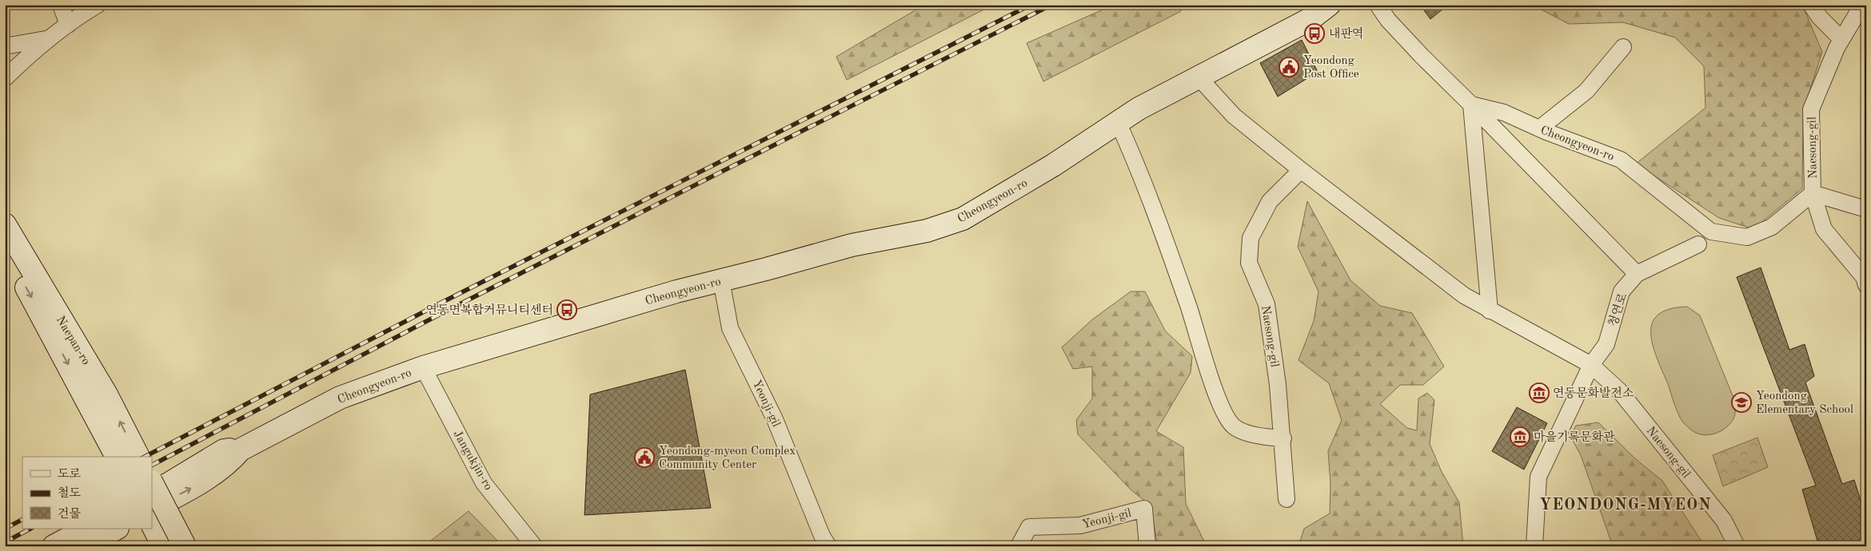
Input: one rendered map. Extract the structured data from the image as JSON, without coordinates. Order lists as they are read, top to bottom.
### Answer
{
  "streets": {
    "main road": ["Cheongyeon-ro", "Naepan-ro"],
    "street": [
      "Naesong-gil",
      "청연로",
      "Yeonji-gil",
      "Jangukjin-ro"
    ]
  },
  "crossings": [
    ["Cheongyeon-ro", "Naesong-gil"],
    ["Cheongyeon-ro", "Yeonji-gil"],
    ["Cheongyeon-ro", "Jangukjin-ro"],
    ["Naesong-gil", "청연로"]
  ],
  "districts": ["YEONDONG-MYEON"],
  "places": {
    "bus stop": ["내판역", "연동면복합커뮤니티센터"],
    "public building": ["Yeondong Post Office", "Yeondong-myeon Complex Community Center"],
    "museum": ["연동문화발전소", "마을기록문화관"],
    "school or university": ["Yeondong Elementary School"]
  },
  "legend": ["도로", "철도", "건물"]
}
